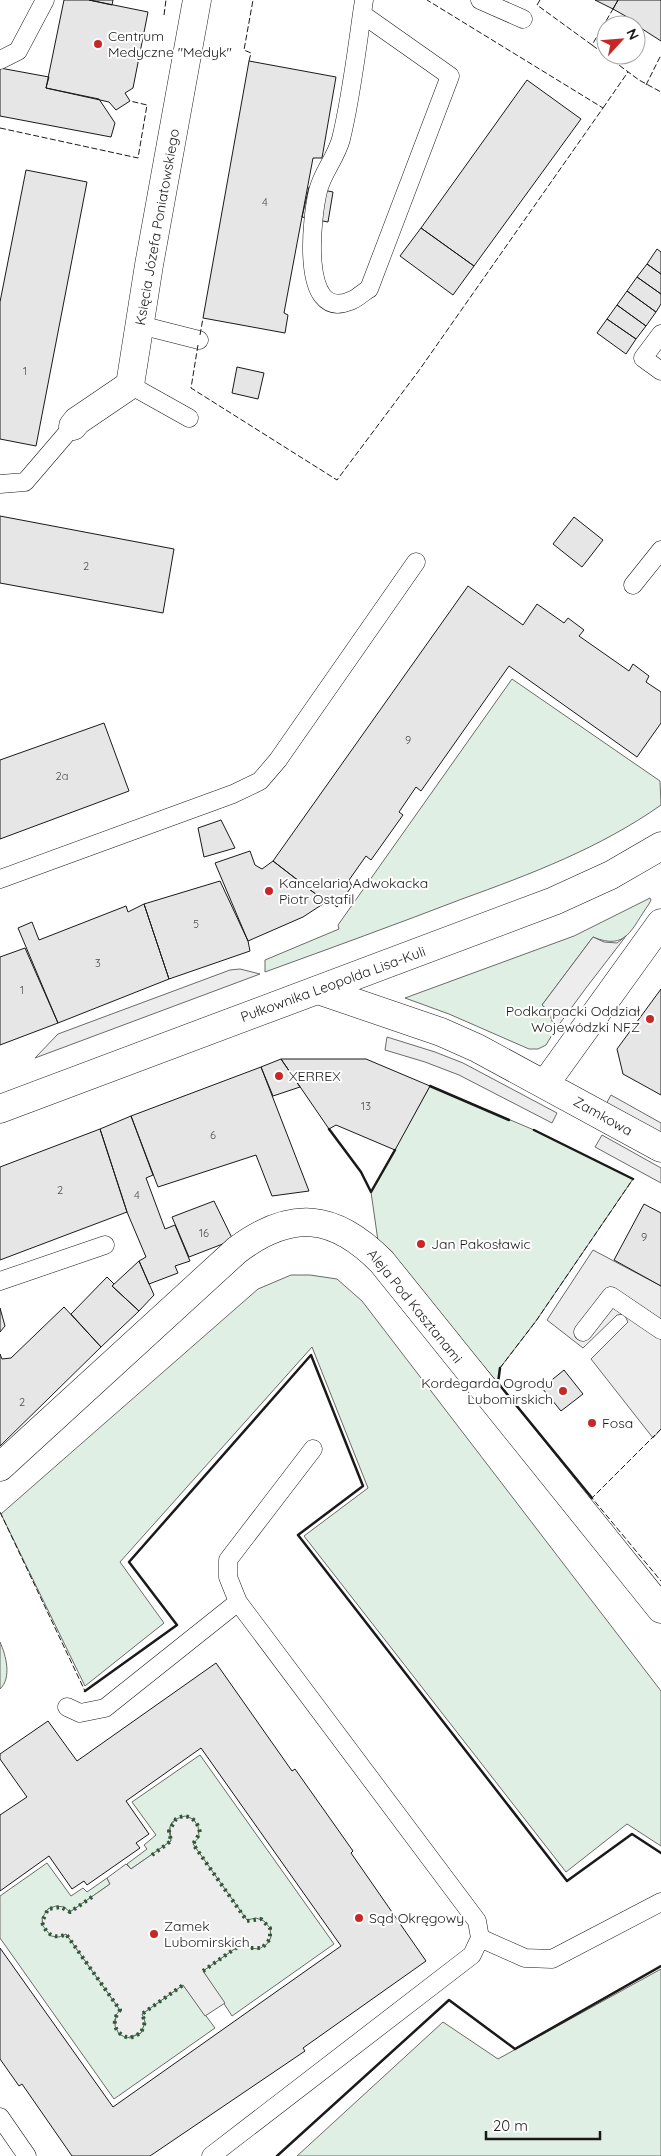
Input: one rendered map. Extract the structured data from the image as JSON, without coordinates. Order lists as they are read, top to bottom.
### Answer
{
  "streets": {
    "street": [
      "Księcia Józefa Poniatowskiego",
      "Pułkownika Leopolda Lisa-Kuli",
      "Zamkowa",
      "Aleja Pod Kasztanami"
    ]
  },
  "crossings": [
    ["Pułkownika Leopolda Lisa-Kuli", "Zamkowa"]
  ],
  "places": [
    "Centrum Medyczne \"Medyk\"",
    "Kancelaria Adwokacka Piotr Ostafil",
    "Podkarpacki Oddział Wojewódzki NFZ",
    "XERREX",
    "Jan Pakosławic",
    "Kordegarda Ogrodu Lubomirskich",
    "Fosa",
    "Sąd Okręgowy",
    "Zamek Lubomirskich"
  ],
  "house_numbers": [
    "4",
    "1",
    "2",
    "9",
    "2a",
    "5",
    "3",
    "1",
    "13",
    "6",
    "2",
    "4",
    "16",
    "9",
    "2"
  ],
  "scale_bar": "20 m",
  "north": "top right"
}
